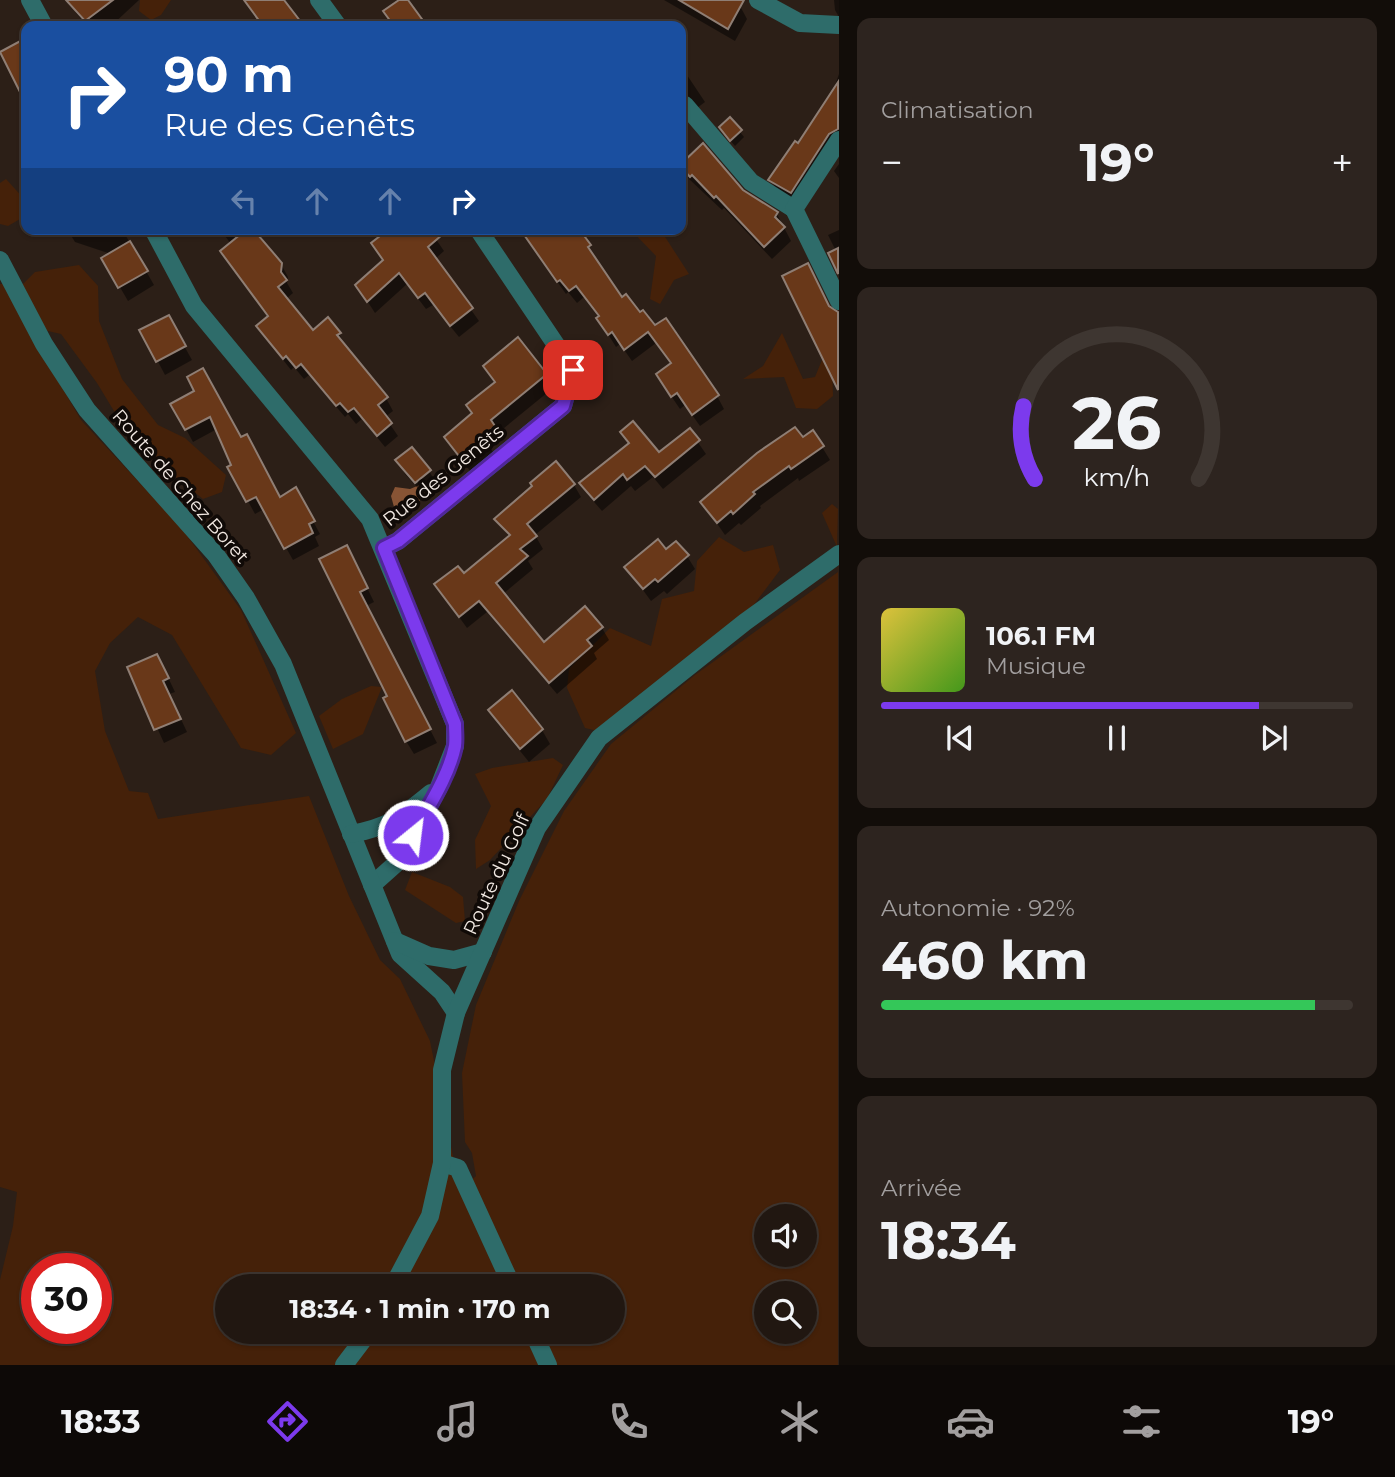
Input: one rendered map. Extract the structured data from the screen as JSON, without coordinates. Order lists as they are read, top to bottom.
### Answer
{
  "streets": {
    "street": ["Rue des Genêts", "Route de Chez Boret", "Route du Golf"]
  },
  "crossings": [
    ["Rue des Genêts", "Route de Chez Boret"],
    ["Route de Chez Boret", "Route du Golf"]
  ],
  "page": {
    "tile": [
      "Climatisation",
      ["Autonomie · 92%", "460 km"],
      ["Arrivée", "18:34"]
    ],
    "turn": ["90 m", "Rue des Genêts"],
    "heat": ["−", "19°", "+"],
    "song": ["106.1 FM", "Musique"],
    "limit": "30",
    "trip": "18:34 · 1 min · 170 m",
    "tabs": ["18:33", "19°"],
    "gauge": ["26", "km/h"]
  }
}
